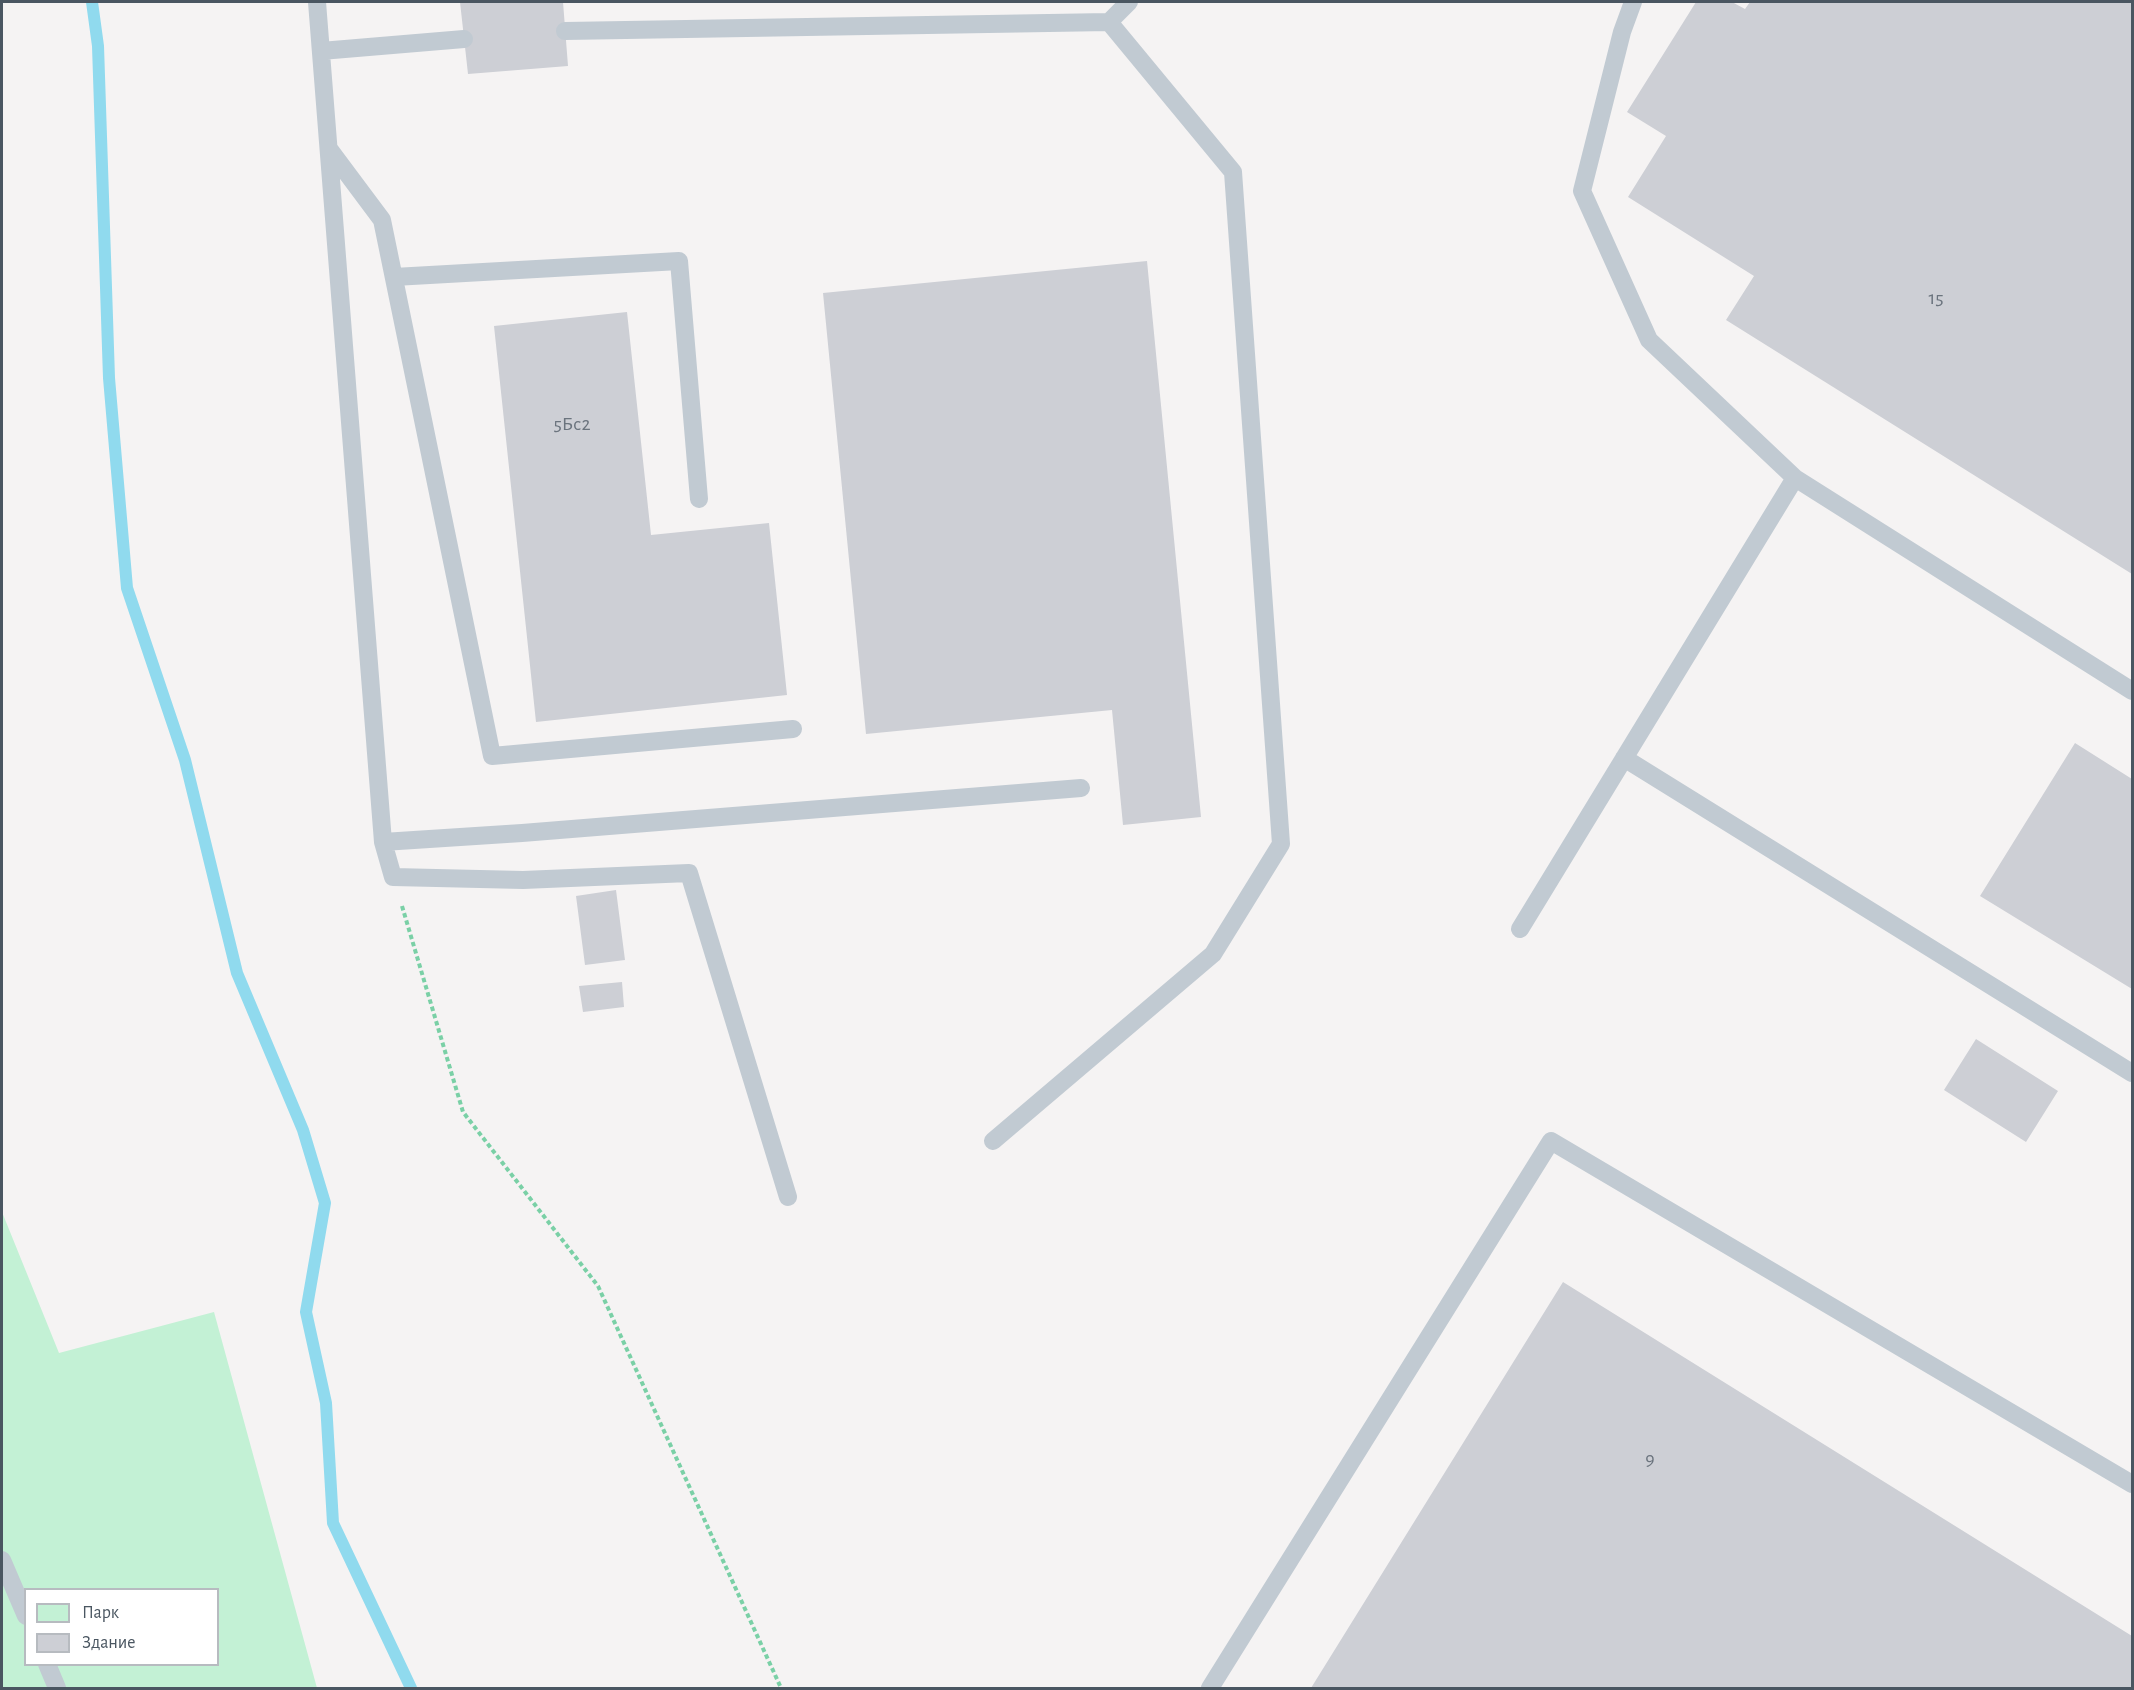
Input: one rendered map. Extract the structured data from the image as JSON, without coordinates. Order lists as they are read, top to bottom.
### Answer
{
  "house_numbers": ["15", "5Бс2", "9"],
  "legend": ["Парк", "Здание"]
}
